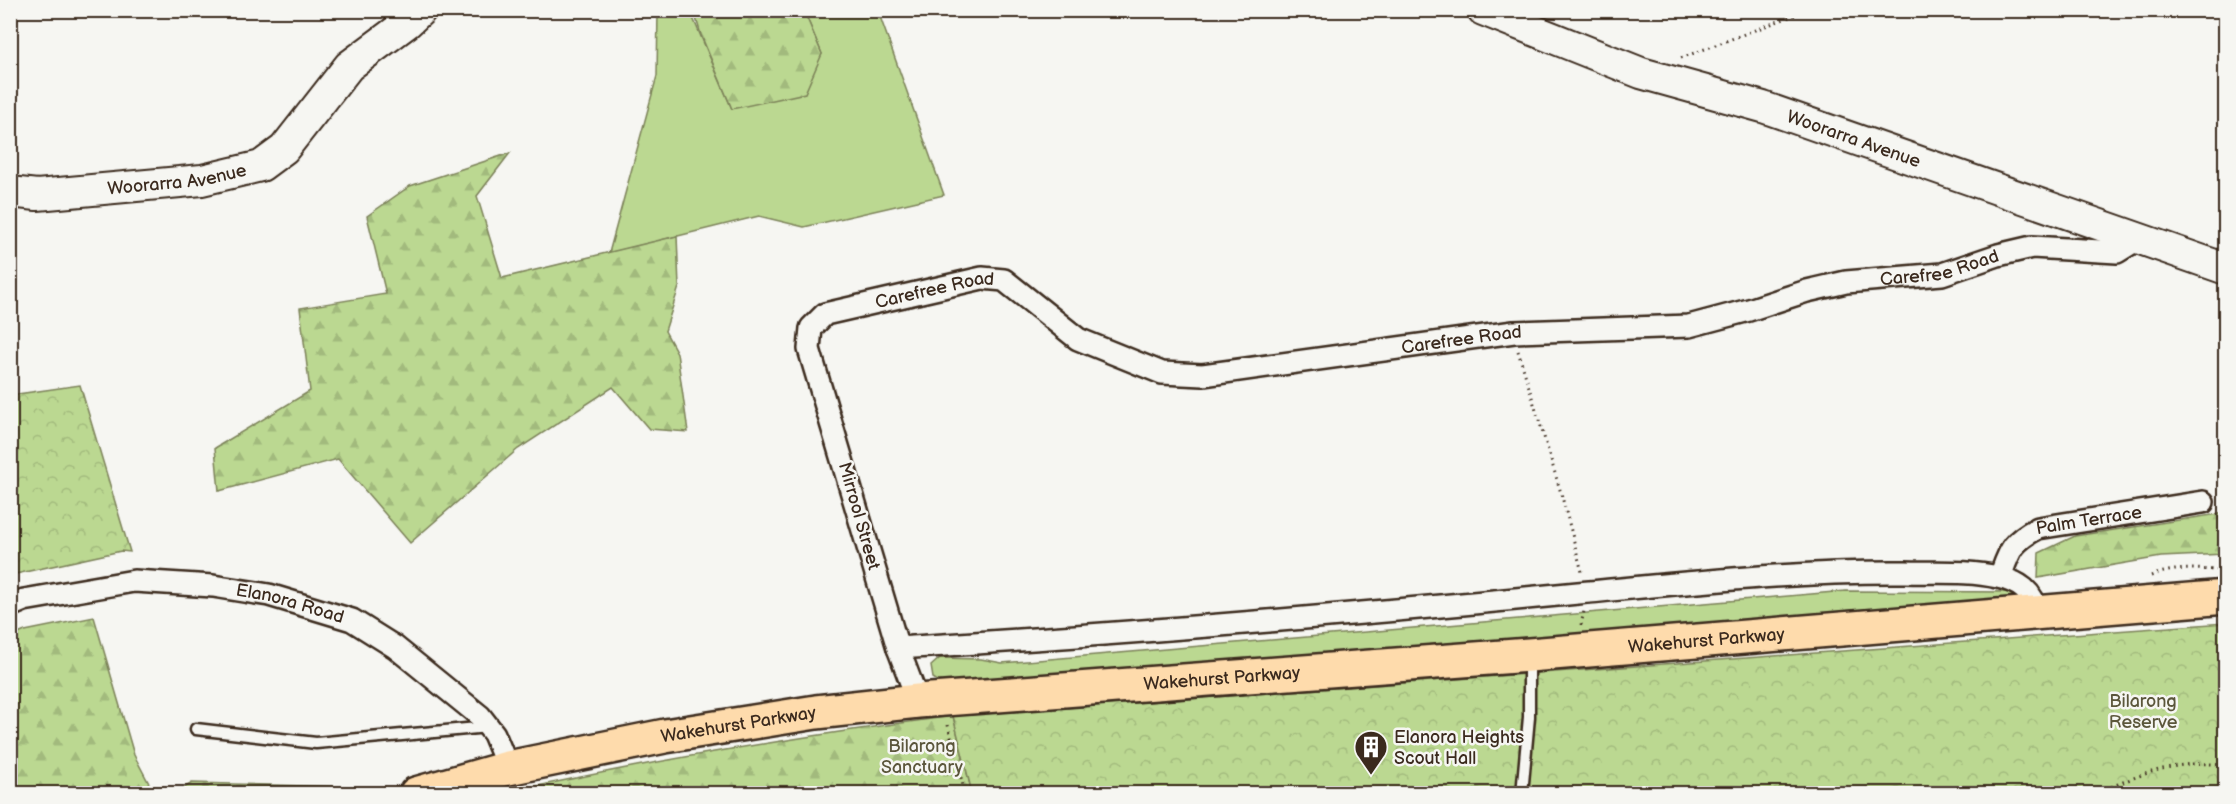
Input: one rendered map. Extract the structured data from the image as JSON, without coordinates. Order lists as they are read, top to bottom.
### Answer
{
  "streets": {
    "main road": ["Wakehurst Parkway"],
    "street": [
      "Woorarra Avenue",
      "Carefree Road",
      "Mirrool Street",
      "Palm Terrace",
      "Elanora Road"
    ]
  },
  "crossings": [
    ["Woorarra Avenue", "Carefree Road"],
    ["Carefree Road", "Mirrool Street"],
    ["Mirrool Street", "Wakehurst Parkway"],
    ["Elanora Road", "Wakehurst Parkway"]
  ],
  "parks": ["Bilarong Reserve", "Bilarong Sanctuary"],
  "places": {
    "building": ["Elanora Heights Scout Hall"]
  }
}
